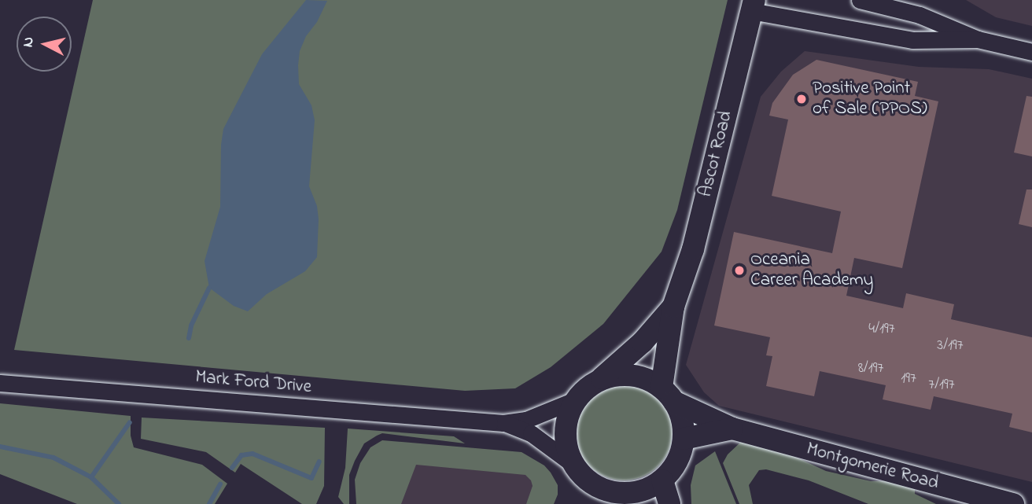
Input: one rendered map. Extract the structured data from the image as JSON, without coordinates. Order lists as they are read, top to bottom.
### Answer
{
  "streets": {
    "street": ["Ascot Road", "Mark Ford Drive", "Montgomerie Road"]
  },
  "crossings": [
    ["Ascot Road", "Mark Ford Drive"],
    ["Ascot Road", "Montgomerie Road"],
    ["Mark Ford Drive", "Montgomerie Road"]
  ],
  "places": ["Positive Point of Sale (PPOS)", "Oceania Career Academy"],
  "house_numbers": [
    "4/197",
    "3/197",
    "8/197",
    "197",
    "7/197"
  ],
  "north": "left"
}
